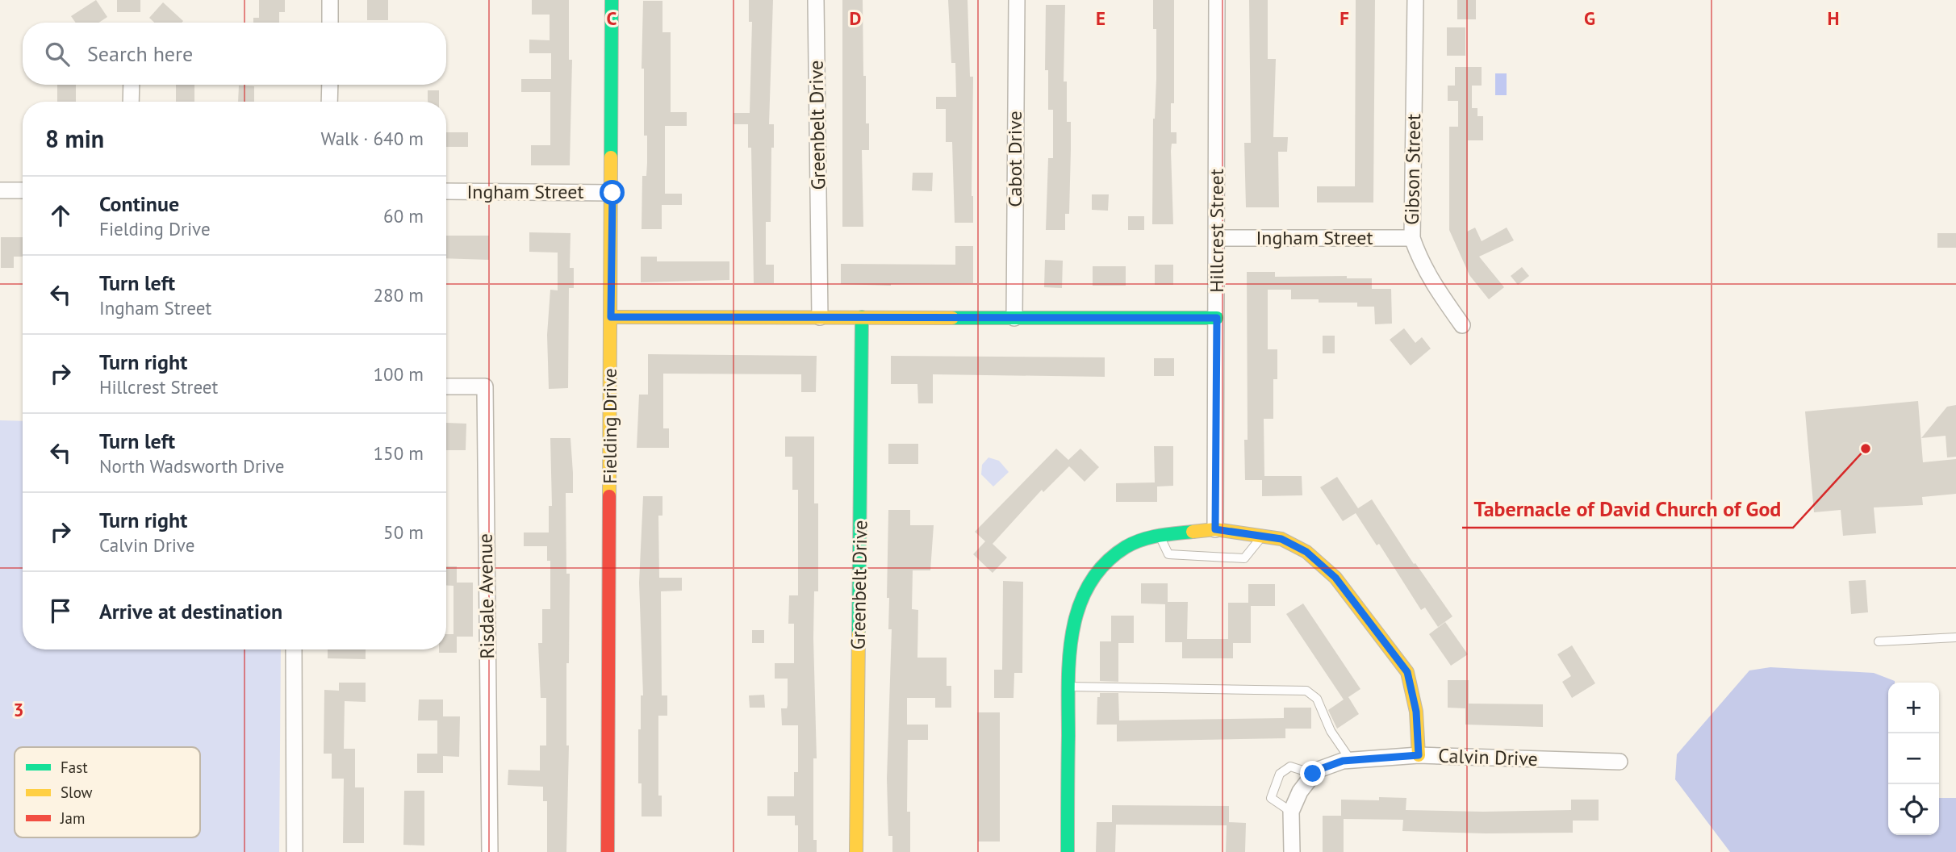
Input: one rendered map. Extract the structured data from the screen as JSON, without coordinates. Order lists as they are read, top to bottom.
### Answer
{
  "streets": {
    "street": [
      "Greenbelt Drive",
      "Cabot Drive",
      "Gibson Street",
      "Ingham Street",
      "Hillcrest Street",
      "Fielding Drive",
      "Risdale Avenue",
      "Calvin Drive"
    ]
  },
  "crossings": [
    ["Gibson Street", "Ingham Street"],
    ["Ingham Street", "Hillcrest Street"],
    ["Ingham Street", "Fielding Drive"]
  ],
  "places": ["Tabernacle of David Church of God"],
  "legend": ["Fast", "Slow", "Jam"],
  "page": {
    "search": "Search here",
    "heading": ["8 min", "Walk · 640 m"],
    "list": [
      ["Continue", "Fielding Drive", "60 m"],
      ["Turn left", "Ingham Street", "280 m"],
      ["Turn right", "Hillcrest Street", "100 m"],
      ["Turn left", "North Wadsworth Drive", "150 m"],
      ["Turn right", "Calvin Drive", "50 m"],
      "Arrive at destination"
    ],
    "map_buttons": ["+", "−"]
  },
  "grid": {
    "columns": [
      "C",
      "D",
      "E",
      "F",
      "G",
      "H"
    ],
    "rows": ["3"]
  }
}
